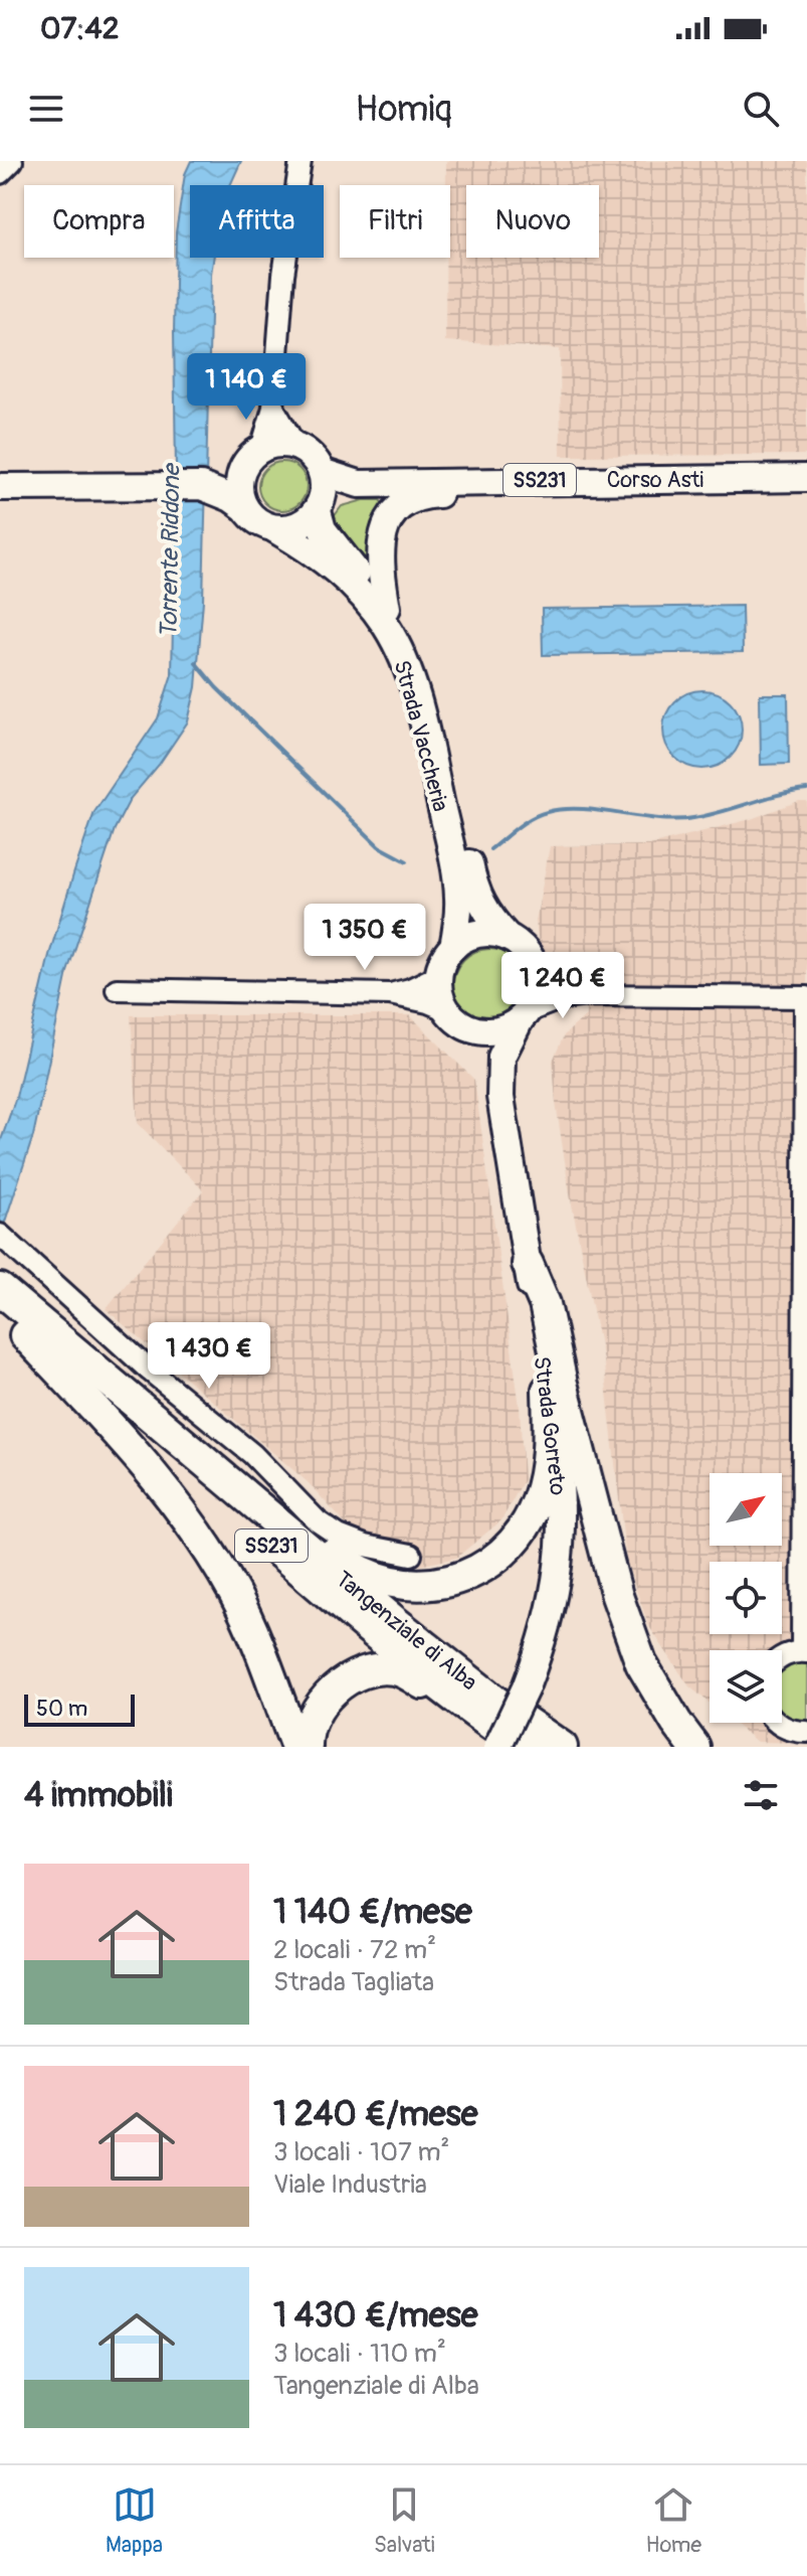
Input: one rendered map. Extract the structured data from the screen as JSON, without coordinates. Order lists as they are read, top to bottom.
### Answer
{
  "streets": {
    "highway": ["SS231", "Tangenziale di Alba"],
    "main road": ["Corso Asti", "Strada Vaccheria", "Strada Gorreto"]
  },
  "crossings": [
    ["Corso Asti", "SS231"],
    ["SS231", "Strada Vaccheria"],
    ["Strada Vaccheria", "Strada Gorreto"]
  ],
  "water": ["Torrente Riddone"],
  "scale_bar": "50 m",
  "north": "top right",
  "page": {
    "status": "07:42",
    "header": "Homiq",
    "chip": [
      "Compra",
      "Affitta",
      "Filtri",
      "Nuovo"
    ],
    "price": [
      "1 140 €",
      "1 350 €",
      "1 240 €",
      "1 430 €"
    ],
    "scale": "50 m",
    "heading": "4 immobili",
    "list": [
      {
        "name": "1 140 €/mese",
        "note": "2 locali · 72 m² · Strada Tagliata"
      },
      {
        "name": "1 240 €/mese",
        "note": "3 locali · 107 m² · Viale Industria"
      },
      {
        "name": "1 430 €/mese",
        "note": "3 locali · 110 m² · Tangenziale di Alba"
      }
    ],
    "tabs": ["Mappa", "Salvati", "Home"]
  }
}
